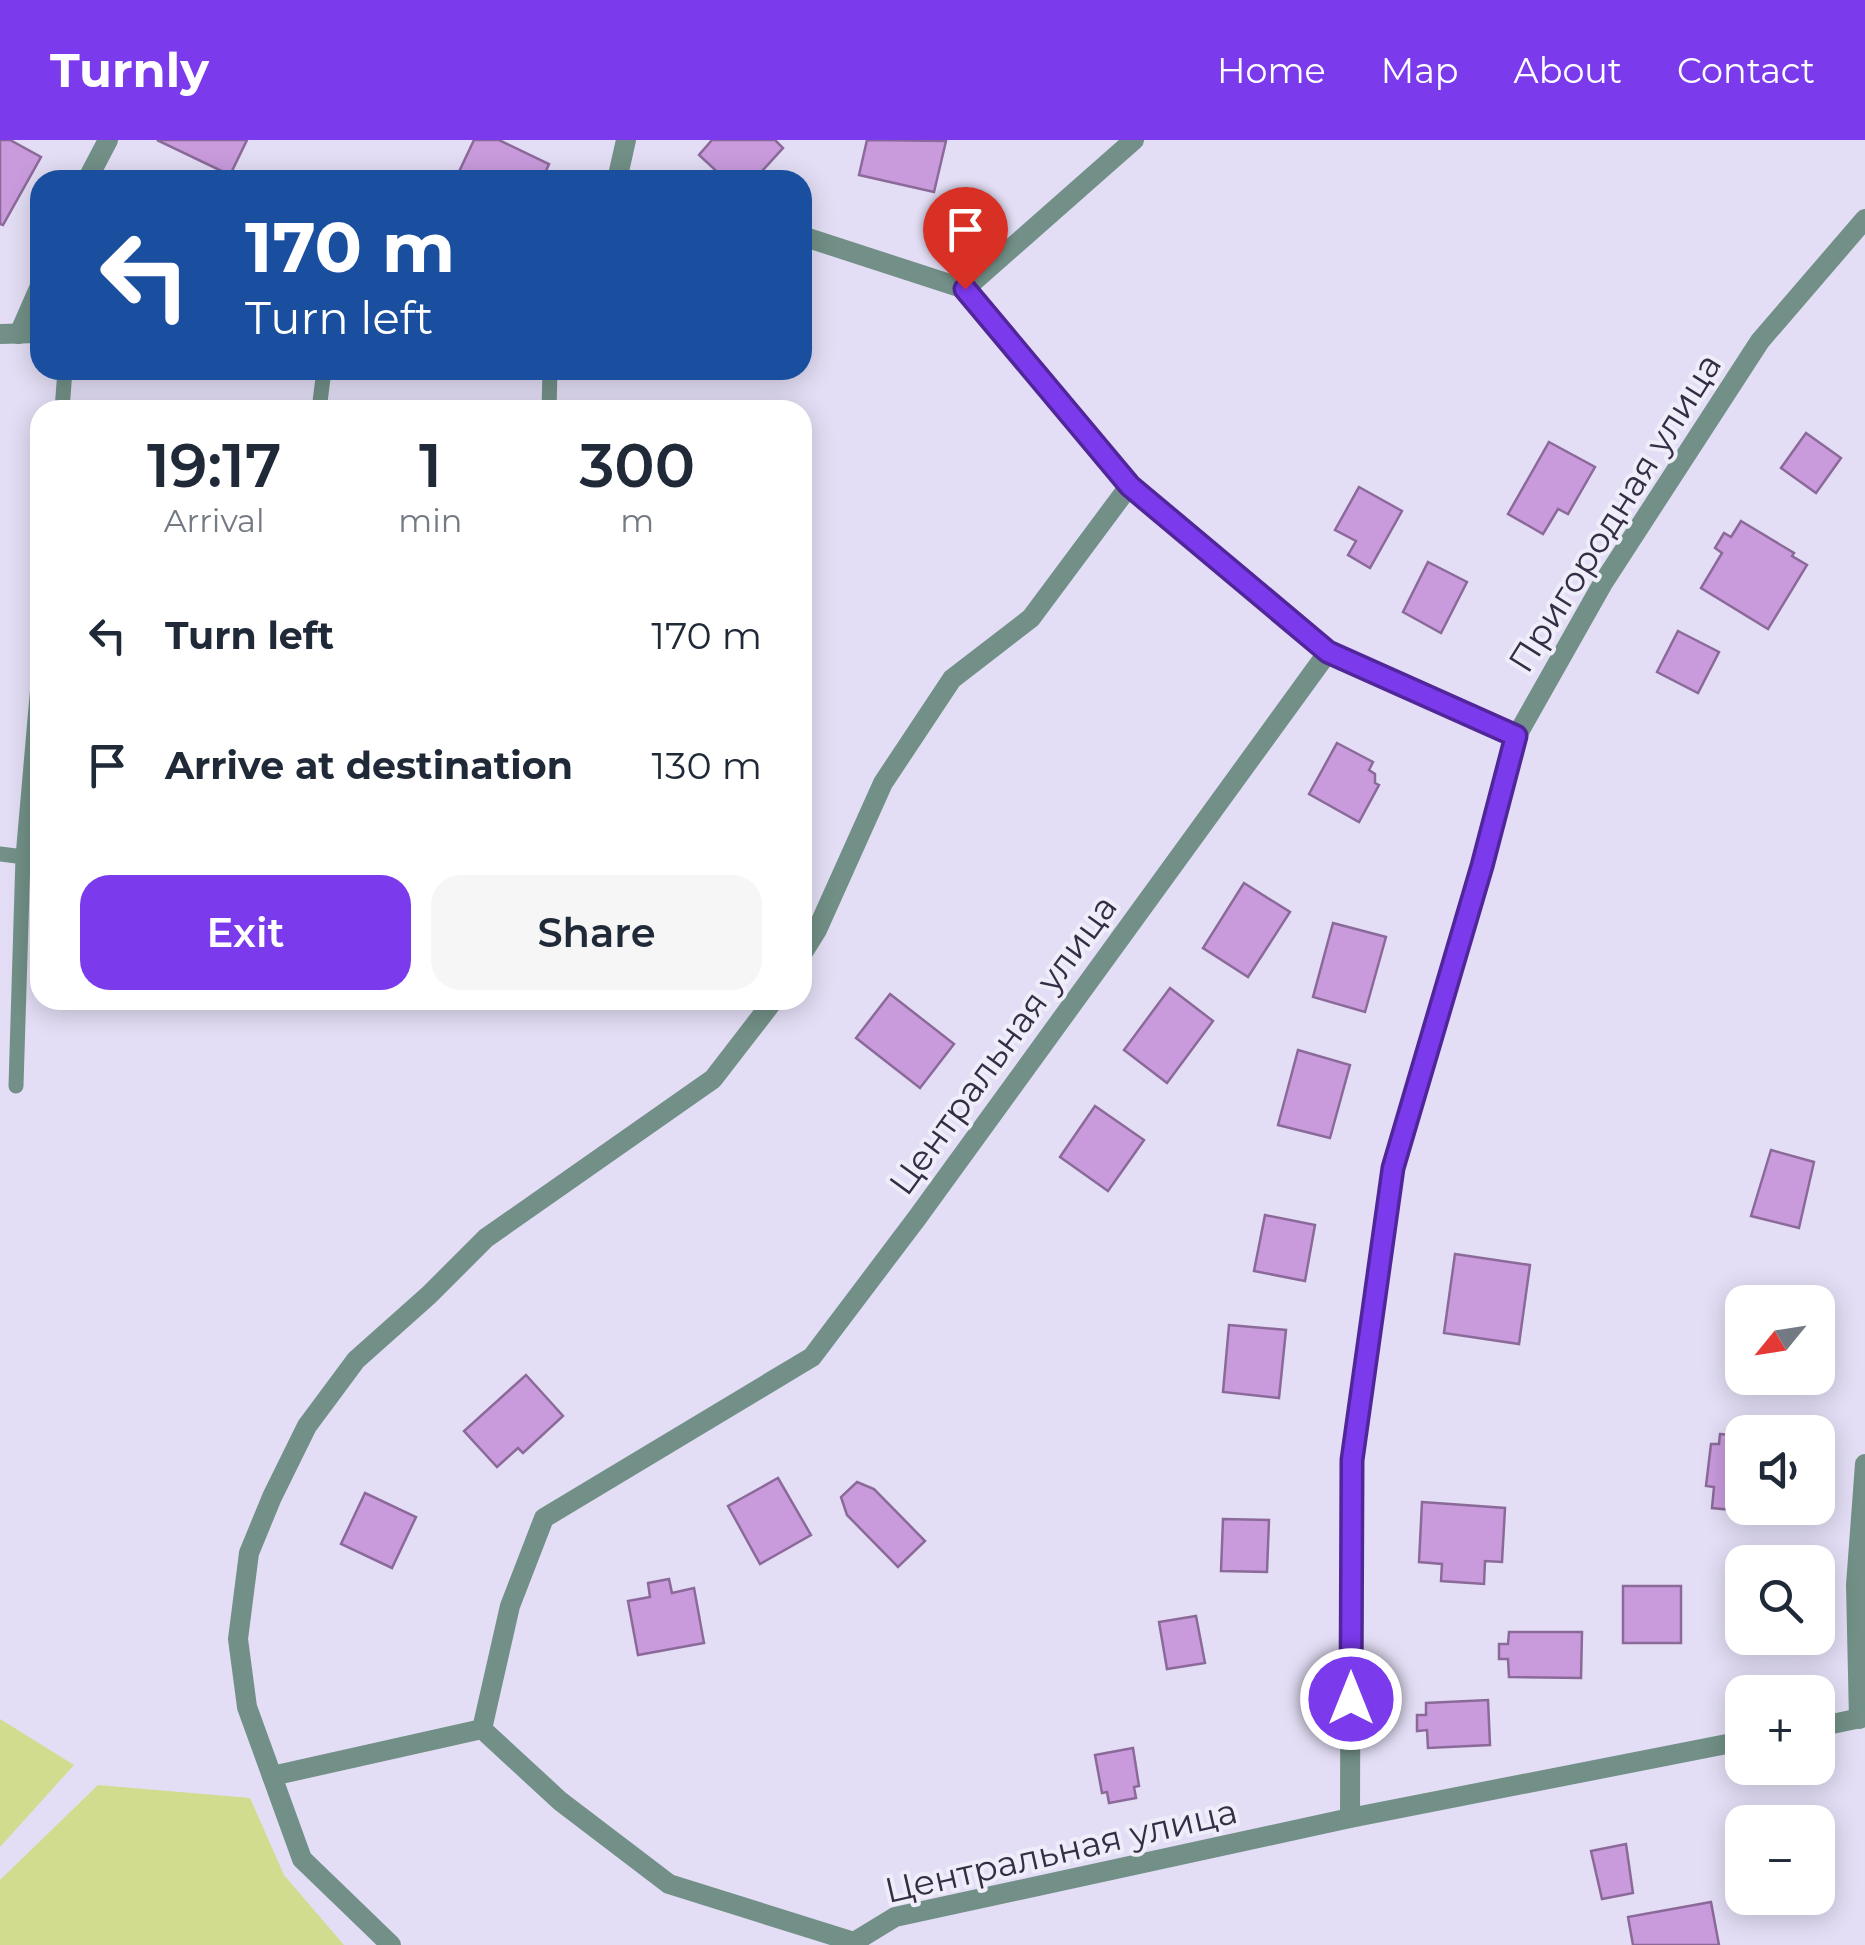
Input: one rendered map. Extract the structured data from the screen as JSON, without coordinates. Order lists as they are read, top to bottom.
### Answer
{
  "streets": {
    "street": ["Пригородная улица", "Центральная улица"]
  },
  "crossings": [
    ["Пригородная улица", "Центральная улица"]
  ],
  "north": "bottom left",
  "page": {
    "header": "Turnly",
    "nav": [
      "Home",
      "Map",
      "About",
      "Contact"
    ],
    "turn": ["170 m", "Turn left"],
    "eta": [
      "19:17",
      "Arrival",
      "1",
      "min",
      "300",
      "m"
    ],
    "list": [
      {
        "name": "Turn left",
        "value": "170 m"
      },
      {
        "name": "Arrive at destination",
        "value": "130 m"
      }
    ],
    "buttons": ["Exit", "Share"],
    "map_buttons": ["+", "−"]
  }
}
